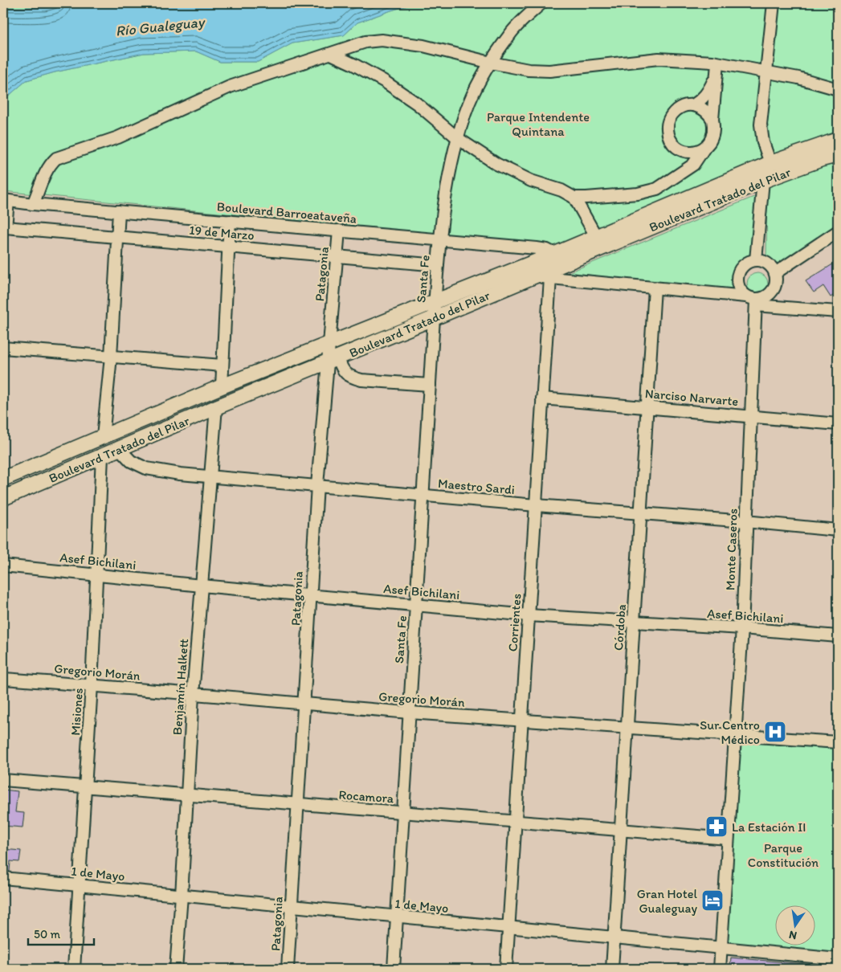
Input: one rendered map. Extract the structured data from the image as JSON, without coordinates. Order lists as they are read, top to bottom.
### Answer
{
  "streets": {
    "main road": ["Boulevard Tratado del Pilar"],
    "street": [
      "Boulevard Barroeataveña",
      "19 de Marzo",
      "Patagonia",
      "Santa Fe",
      "Narciso Narvarte",
      "Maestro Sardi",
      "Monte Caseros",
      "Asef Bichilani",
      "Corrientes",
      "Córdoba",
      "Gregorio Morán",
      "Benjamín Halkett",
      "Misiones",
      "Rocamora",
      "1 de Mayo"
    ]
  },
  "crossings": [
    ["Boulevard Tratado del Pilar", "Boulevard Barroeataveña"],
    ["Boulevard Tratado del Pilar", "Patagonia"],
    ["Boulevard Tratado del Pilar", "Santa Fe"],
    ["Boulevard Tratado del Pilar", "Maestro Sardi"],
    ["Boulevard Tratado del Pilar", "Benjamín Halkett"],
    ["Boulevard Tratado del Pilar", "Misiones"],
    ["Boulevard Barroeataveña", "Patagonia"],
    ["Boulevard Barroeataveña", "Santa Fe"],
    ["19 de Marzo", "Patagonia"],
    ["19 de Marzo", "Santa Fe"],
    ["Patagonia", "Maestro Sardi"],
    ["Patagonia", "Asef Bichilani"],
    ["Patagonia", "Gregorio Morán"],
    ["Patagonia", "Rocamora"],
    ["Patagonia", "1 de Mayo"],
    ["Santa Fe", "Maestro Sardi"],
    ["Santa Fe", "Asef Bichilani"],
    ["Santa Fe", "Gregorio Morán"],
    ["Santa Fe", "Rocamora"],
    ["Santa Fe", "1 de Mayo"],
    ["Narciso Narvarte", "Monte Caseros"],
    ["Narciso Narvarte", "Corrientes"],
    ["Narciso Narvarte", "Córdoba"],
    ["Maestro Sardi", "Monte Caseros"],
    ["Maestro Sardi", "Corrientes"],
    ["Maestro Sardi", "Córdoba"],
    ["Maestro Sardi", "Benjamín Halkett"],
    ["Monte Caseros", "Asef Bichilani"],
    ["Monte Caseros", "Gregorio Morán"],
    ["Monte Caseros", "Rocamora"],
    ["Monte Caseros", "1 de Mayo"],
    ["Asef Bichilani", "Corrientes"],
    ["Asef Bichilani", "Córdoba"],
    ["Asef Bichilani", "Benjamín Halkett"],
    ["Asef Bichilani", "Misiones"],
    ["Corrientes", "Gregorio Morán"],
    ["Corrientes", "Rocamora"],
    ["Corrientes", "1 de Mayo"],
    ["Córdoba", "Gregorio Morán"],
    ["Córdoba", "Rocamora"],
    ["Córdoba", "1 de Mayo"],
    ["Gregorio Morán", "Benjamín Halkett"],
    ["Gregorio Morán", "Misiones"],
    ["Benjamín Halkett", "Rocamora"],
    ["Benjamín Halkett", "1 de Mayo"],
    ["Misiones", "Rocamora"],
    ["Misiones", "1 de Mayo"]
  ],
  "water": ["Río Gualeguay"],
  "parks": ["Parque Intendente Quintana", "Parque Constitución"],
  "places": {
    "hospital": ["Sur Centro Médico"],
    "pharmacy": ["La Estación II"],
    "hotel": ["Gran Hotel Gualeguay"]
  },
  "scale_bar": "50 m",
  "north": "bottom"
}
